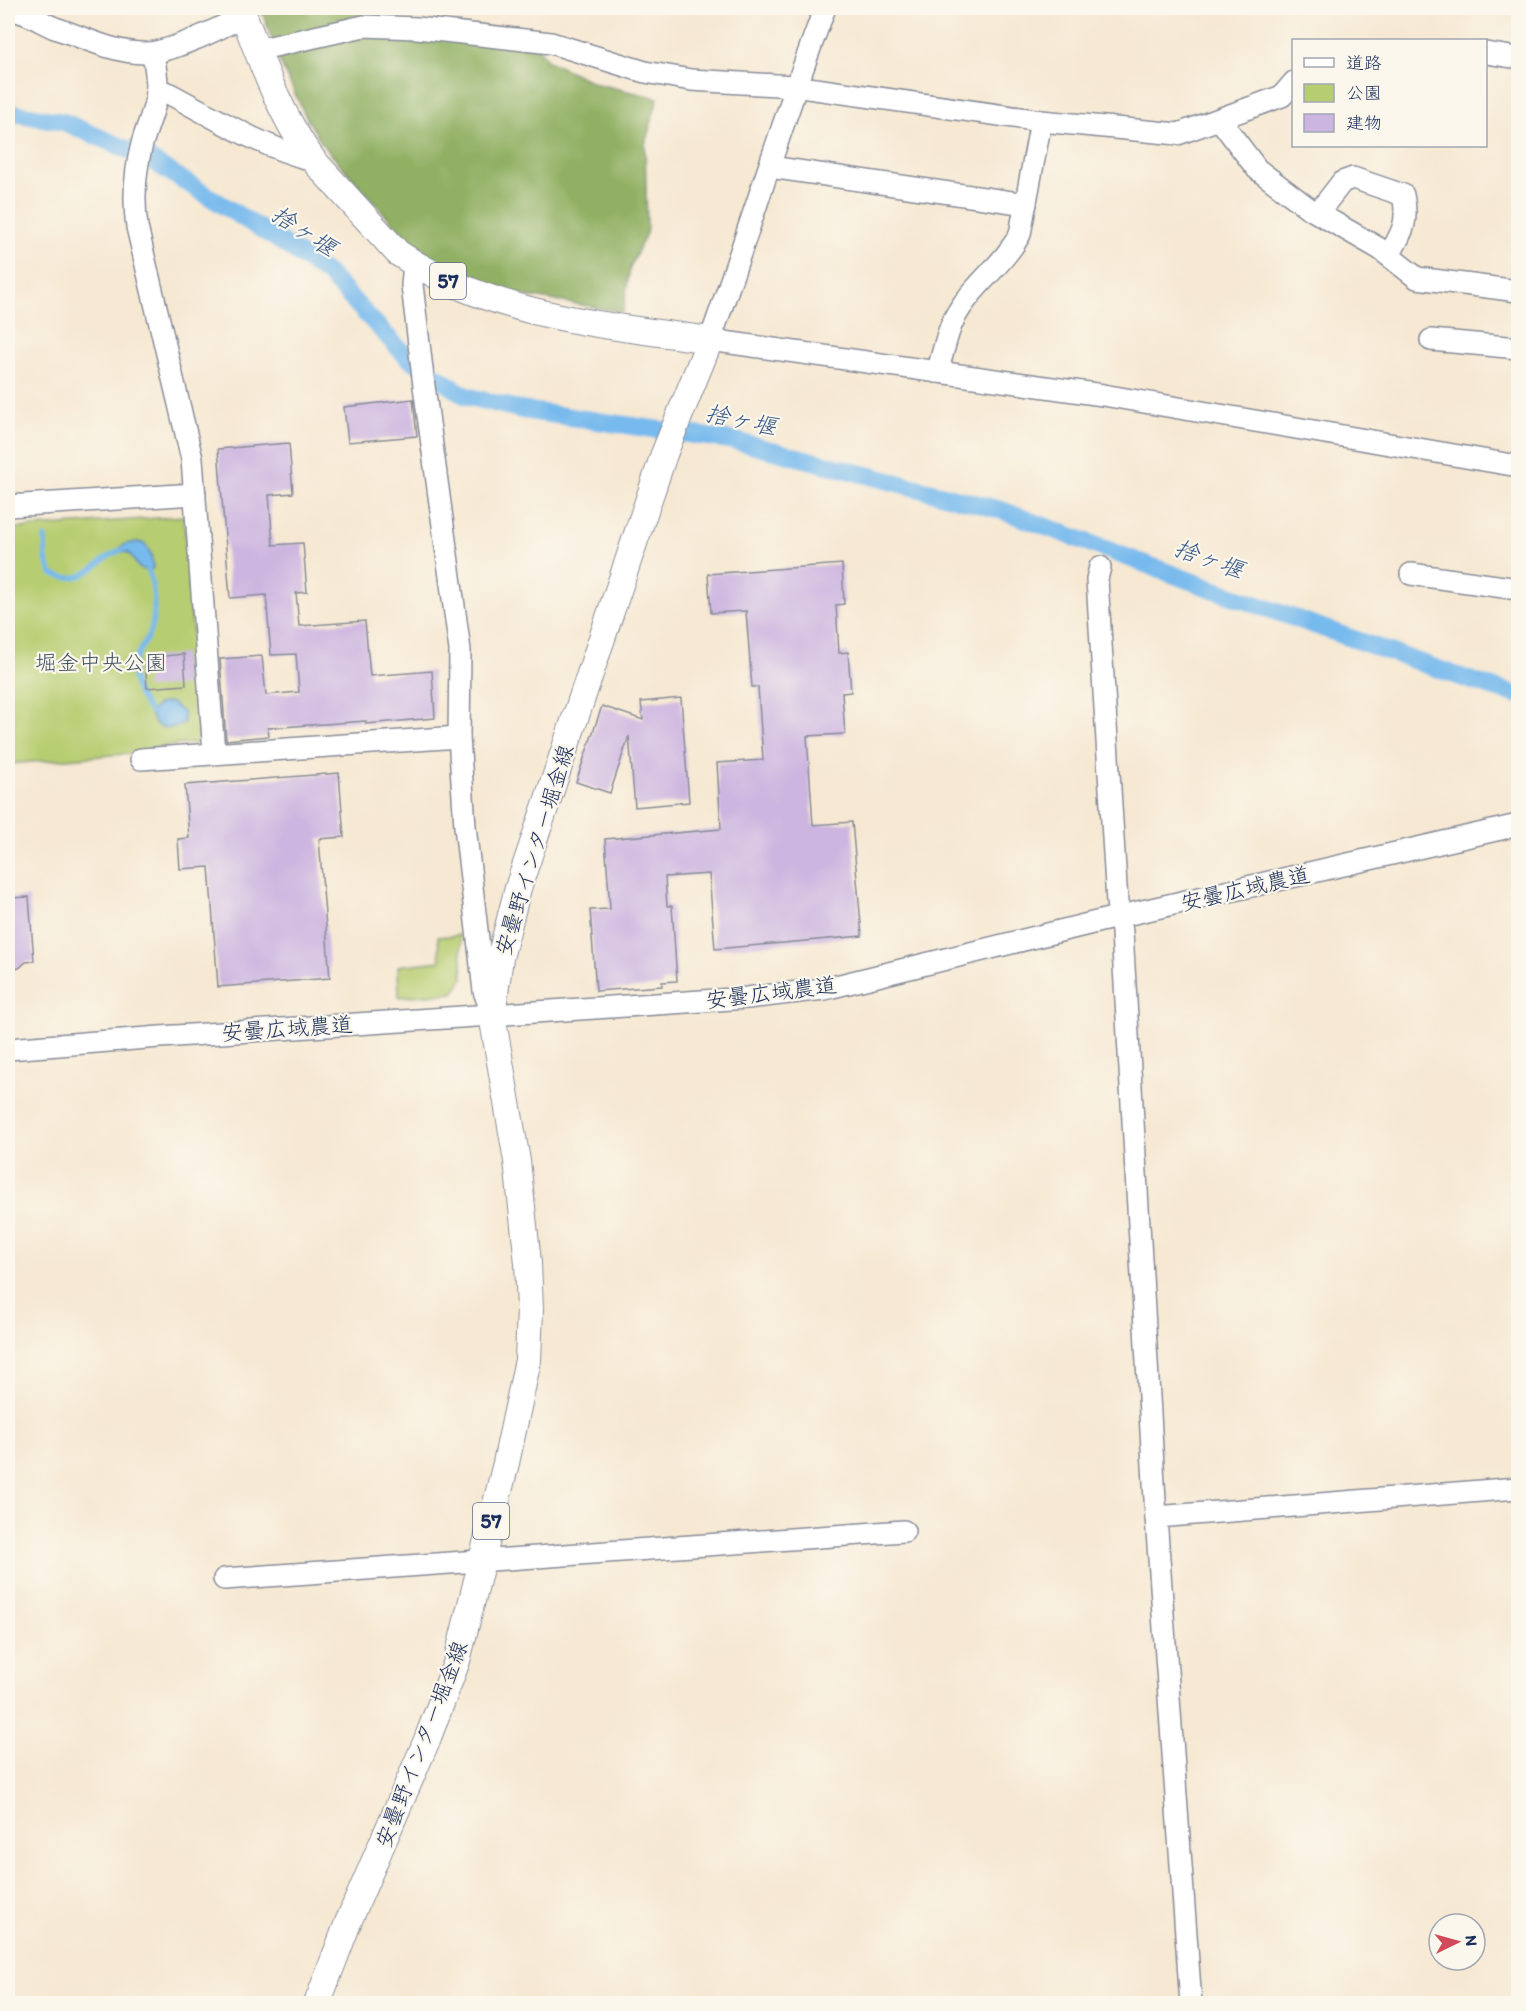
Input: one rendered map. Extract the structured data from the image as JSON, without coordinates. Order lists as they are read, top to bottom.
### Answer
{
  "streets": {
    "main road": ["57", "安曇野インター堀金線"],
    "street": ["安曇広域農道"]
  },
  "crossings": [
    ["57", "安曇野インター堀金線"],
    ["安曇野インター堀金線", "安曇広域農道"]
  ],
  "water": ["捨ヶ堰"],
  "parks": ["堀金中央公園"],
  "legend": ["道路", "公園", "建物"],
  "north": "right"
}
